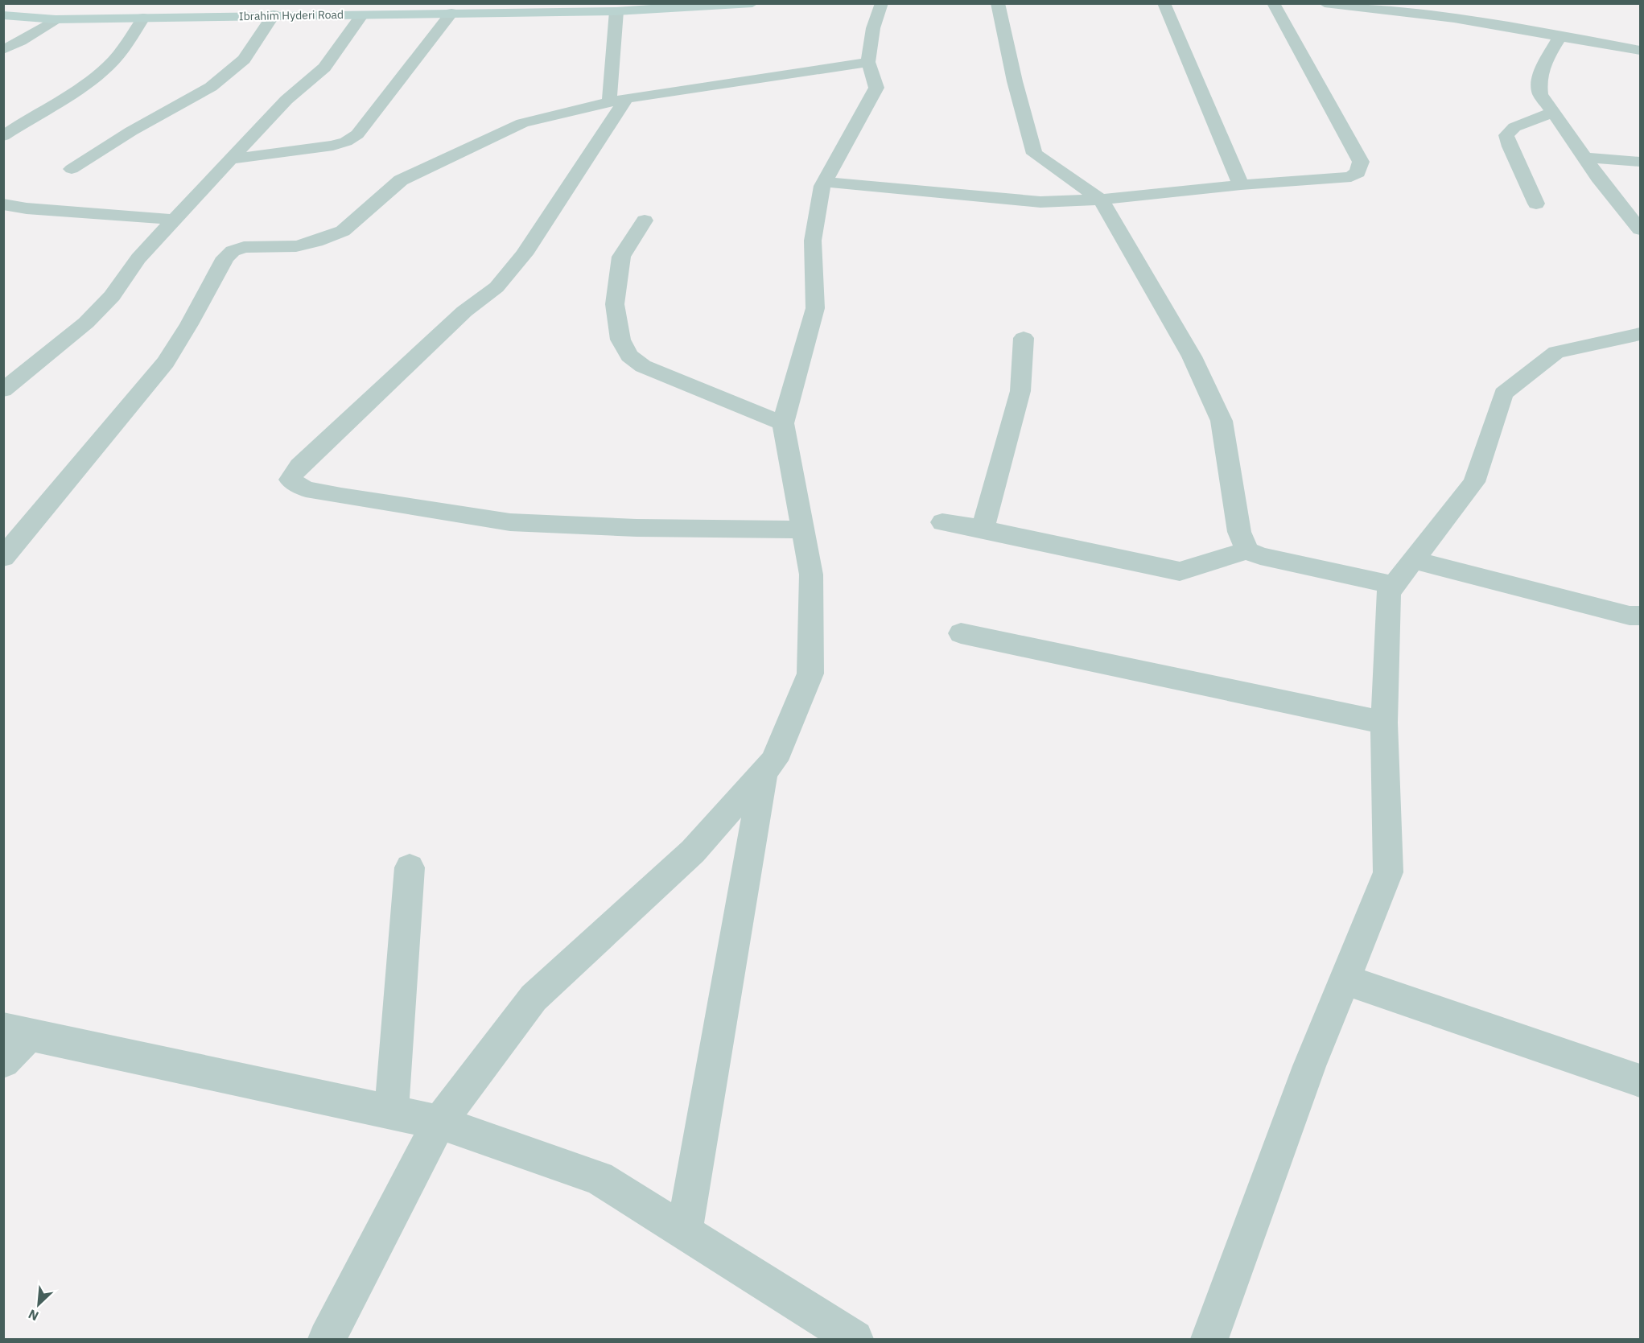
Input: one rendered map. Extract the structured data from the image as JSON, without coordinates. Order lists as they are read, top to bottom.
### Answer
{
  "streets": {
    "main road": ["Ibrahim Hyderi Road"]
  },
  "north": "bottom left"
}
